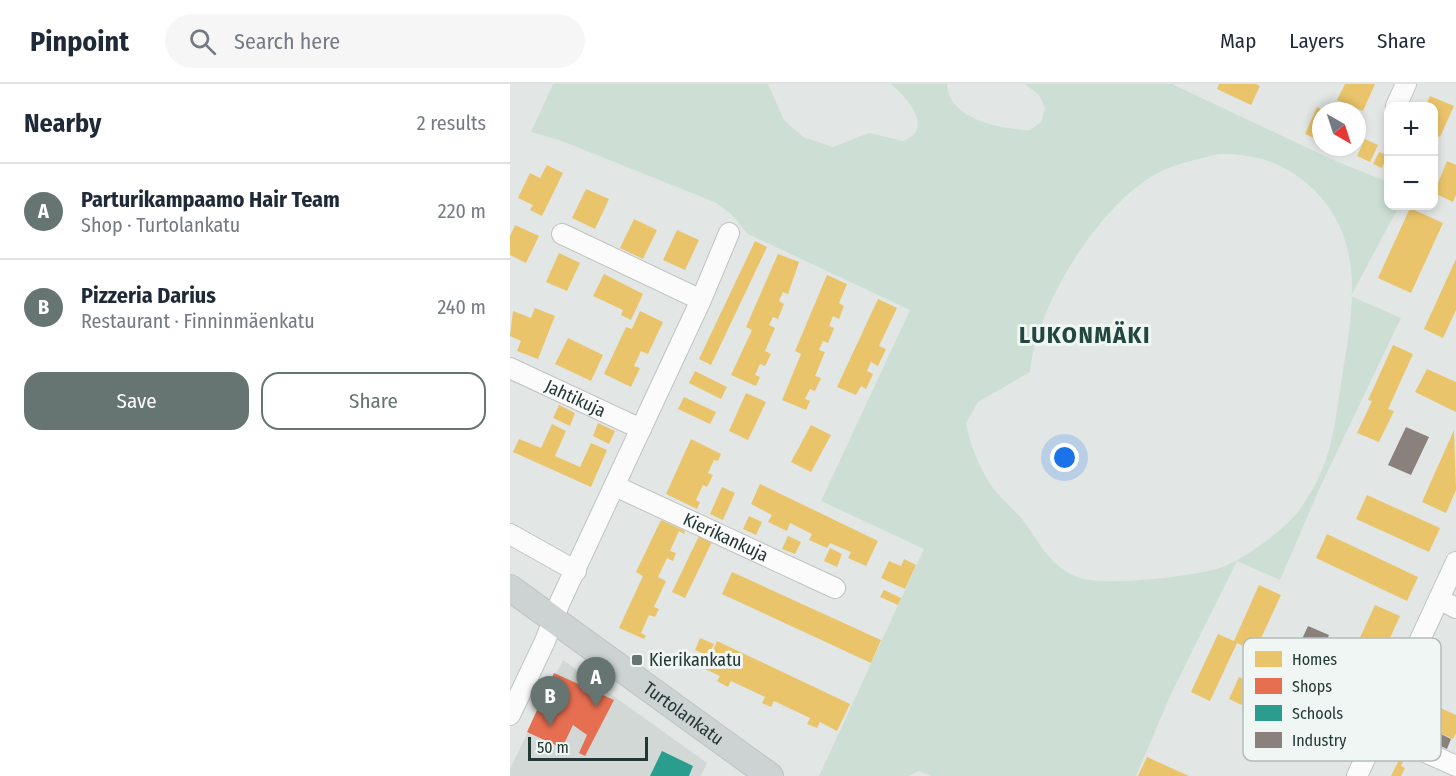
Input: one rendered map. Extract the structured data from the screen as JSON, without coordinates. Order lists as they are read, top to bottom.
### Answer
{
  "streets": {
    "main road": ["Turtolankatu"],
    "street": ["Jahtikuja", "Kierikankuja"]
  },
  "districts": ["LUKONMÄKI"],
  "places": {
    "transit": ["Kierikankatu"]
  },
  "legend": [
    "Homes",
    "Shops",
    "Schools",
    "Industry"
  ],
  "scale_bar": "50 m",
  "north": "bottom right",
  "page": {
    "header": "Pinpoint",
    "search": "Search here",
    "nav": ["Map", "Layers", "Share"],
    "heading": ["Nearby", "2 results"],
    "map_buttons": ["+", "−"],
    "list": [
      {
        "mark": "A",
        "name": "Parturikampaamo Hair Team",
        "note": "Shop · Turtolankatu",
        "value": "220 m"
      },
      {
        "mark": "B",
        "name": "Pizzeria Darius",
        "note": "Restaurant · Finninmäenkatu",
        "value": "240 m"
      }
    ],
    "buttons": ["Save", "Share"],
    "pins": ["A", "B"],
    "scale": "50 m"
  }
}
